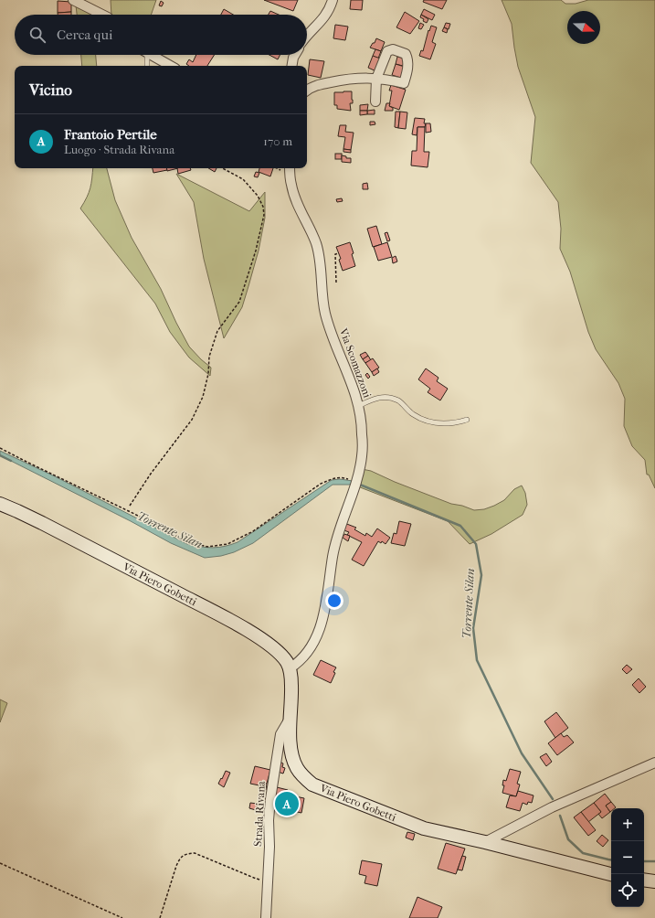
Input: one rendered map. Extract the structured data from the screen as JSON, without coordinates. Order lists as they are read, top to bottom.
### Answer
{
  "streets": {
    "street": ["Via Scomazzoni", "Via Piero Gobetti", "Strada Rivana"]
  },
  "crossings": [
    ["Via Scomazzoni", "Via Piero Gobetti"],
    ["Via Piero Gobetti", "Strada Rivana"]
  ],
  "water": ["Torrente Silan"],
  "north": "right",
  "page": {
    "search": "Cerca qui",
    "heading": "Vicino",
    "list": [
      {
        "mark": "A",
        "name": "Frantoio Pertile",
        "note": "Luogo · Strada Rivana",
        "value": "170 m"
      }
    ],
    "pins": "A",
    "map_buttons": ["+", "−"]
  }
}
